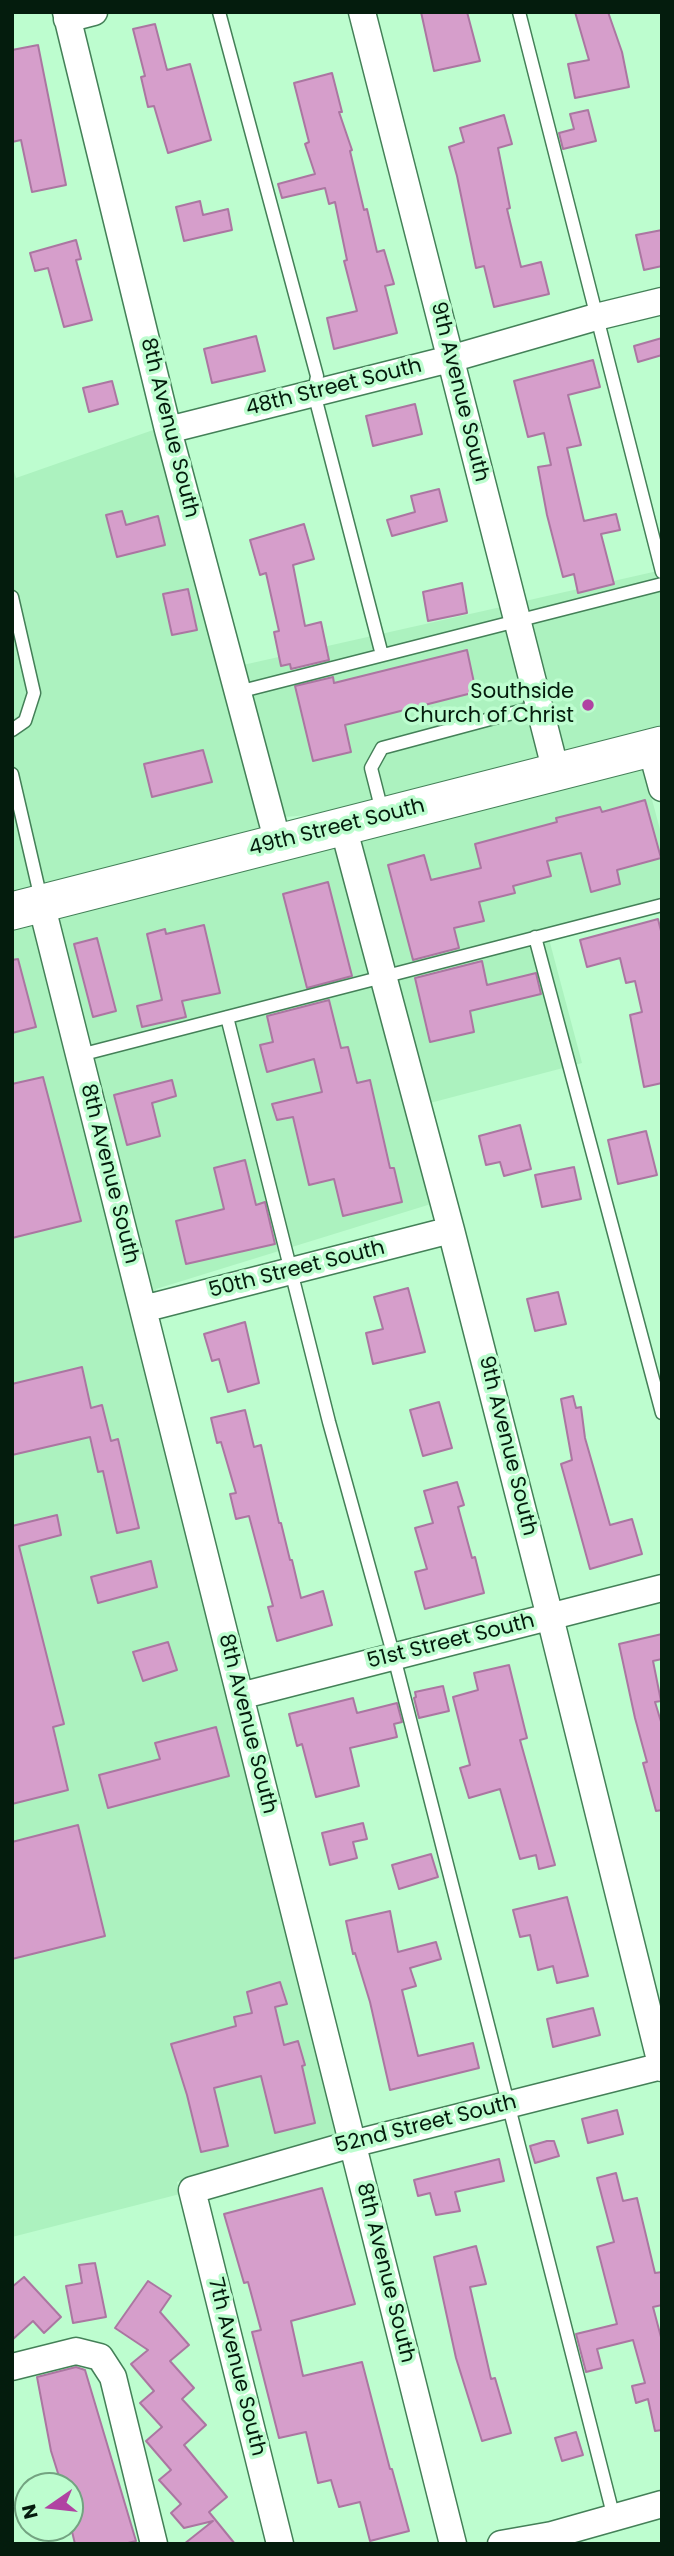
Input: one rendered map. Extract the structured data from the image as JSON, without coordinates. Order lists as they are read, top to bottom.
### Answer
{
  "streets": {
    "main road": ["49th Street South"],
    "street": [
      "48th Street South",
      "9th Avenue South",
      "8th Avenue South",
      "50th Street South",
      "51st Street South",
      "52nd Street South",
      "7th Avenue South"
    ]
  },
  "crossings": [
    ["48th Street South", "9th Avenue South"],
    ["48th Street South", "8th Avenue South"],
    ["9th Avenue South", "49th Street South"],
    ["9th Avenue South", "50th Street South"],
    ["9th Avenue South", "51st Street South"],
    ["9th Avenue South", "52nd Street South"],
    ["8th Avenue South", "49th Street South"],
    ["8th Avenue South", "50th Street South"],
    ["8th Avenue South", "51st Street South"],
    ["8th Avenue South", "52nd Street South"],
    ["52nd Street South", "7th Avenue South"]
  ],
  "places": ["Southside Church of Christ"],
  "north": "left"
}
